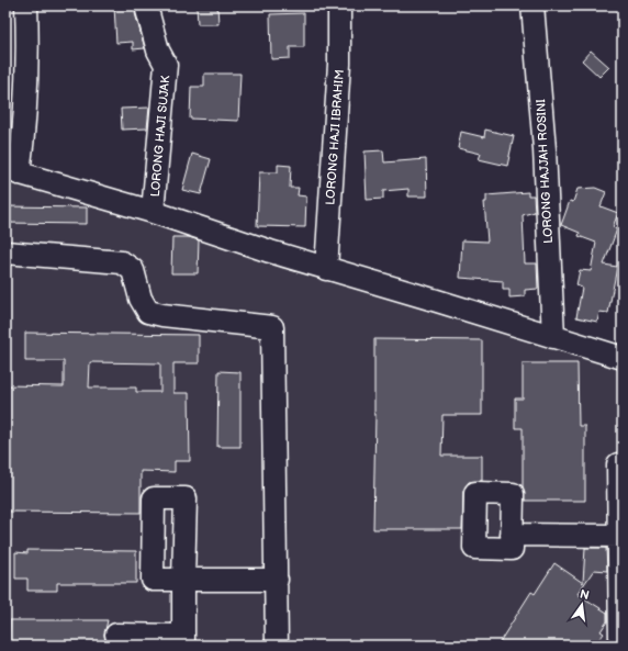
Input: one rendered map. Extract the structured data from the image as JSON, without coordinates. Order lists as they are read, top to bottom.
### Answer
{
  "streets": {
    "street": ["LORONG HAJI SUJAK", "LORONG HAJI IBRAHIM", "LORONG HAJJAH ROSINI"]
  },
  "north": "top"
}
